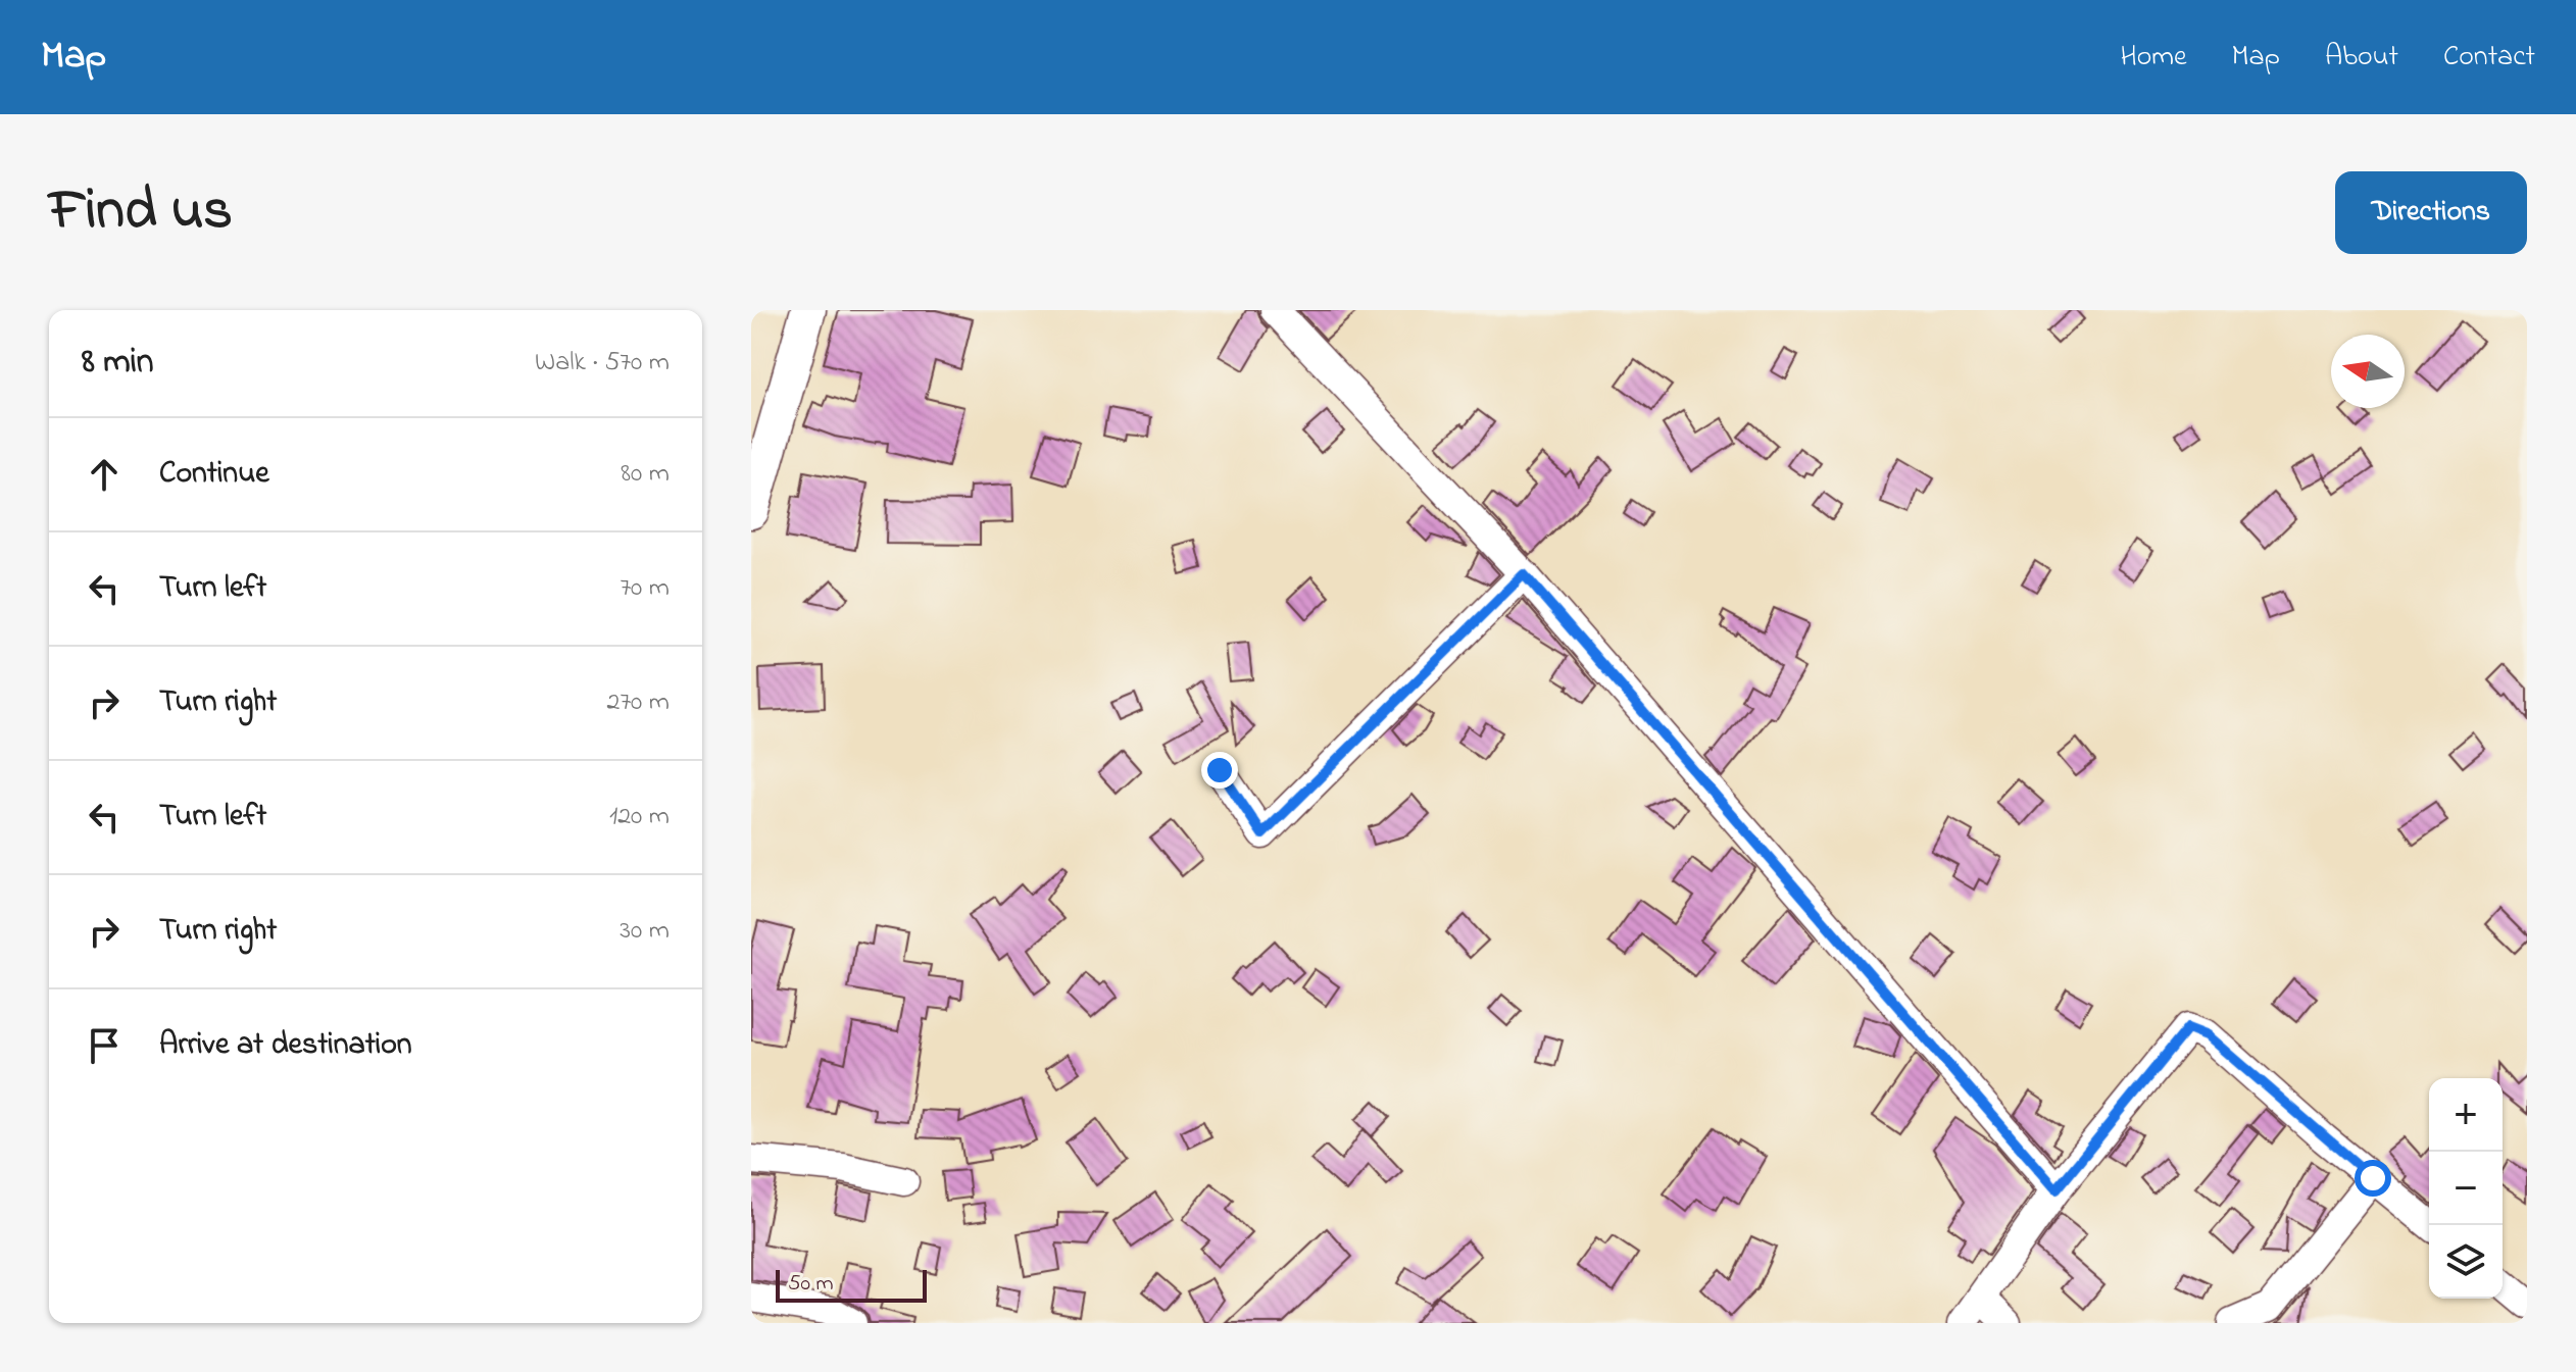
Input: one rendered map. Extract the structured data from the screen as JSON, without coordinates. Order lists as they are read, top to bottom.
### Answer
{
  "scale_bar": "50 m",
  "north": "left",
  "page": {
    "header": "Map",
    "nav": [
      "Home",
      "Map",
      "About",
      "Contact"
    ],
    "title": "Find us",
    "buttons": "Directions",
    "heading": ["8 min", "Walk · 570 m"],
    "list": [
      ["Continue", "80 m"],
      ["Turn left", "70 m"],
      ["Turn right", "270 m"],
      ["Turn left", "120 m"],
      ["Turn right", "30 m"],
      "Arrive at destination"
    ],
    "map_buttons": ["+", "−"],
    "scale": "50 m"
  }
}
